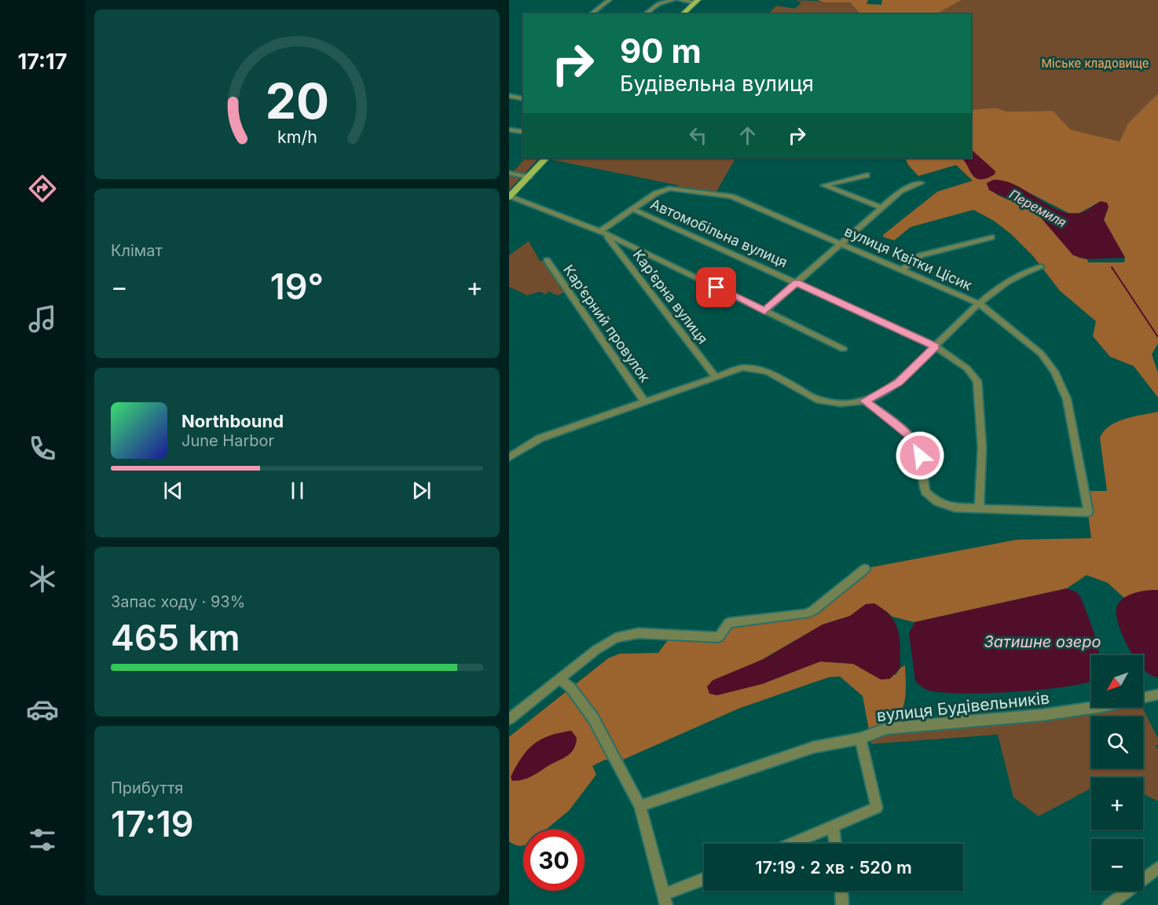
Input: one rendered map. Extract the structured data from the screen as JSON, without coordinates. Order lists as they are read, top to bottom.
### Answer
{
  "streets": {
    "street": [
      "Автомобільна вулиця",
      "вулиця Квітки Цісик",
      "Карʼєрна вулиця",
      "Карʼєрний провулок",
      "вулиця Будівельників"
    ]
  },
  "crossings": [
    ["Автомобільна вулиця", "вулиця Квітки Цісик"],
    ["вулиця Квітки Цісик", "Карʼєрна вулиця"]
  ],
  "water": ["Перемиля", "Затишне озеро"],
  "parks": ["Міське кладовище"],
  "north": "bottom left",
  "page": {
    "tabs": "17:17",
    "turn": ["90 m", "Будівельна вулиця"],
    "tile": [
      "Клімат",
      ["Запас ходу · 93%", "465 km"],
      ["Прибуття", "17:19"]
    ],
    "heat": ["−", "19°", "+"],
    "song": ["Northbound", "June Harbor"],
    "map_buttons": ["+", "−"],
    "limit": "30",
    "trip": "17:19 · 2 хв · 520 m",
    "gauge": ["20", "km/h"]
  }
}
